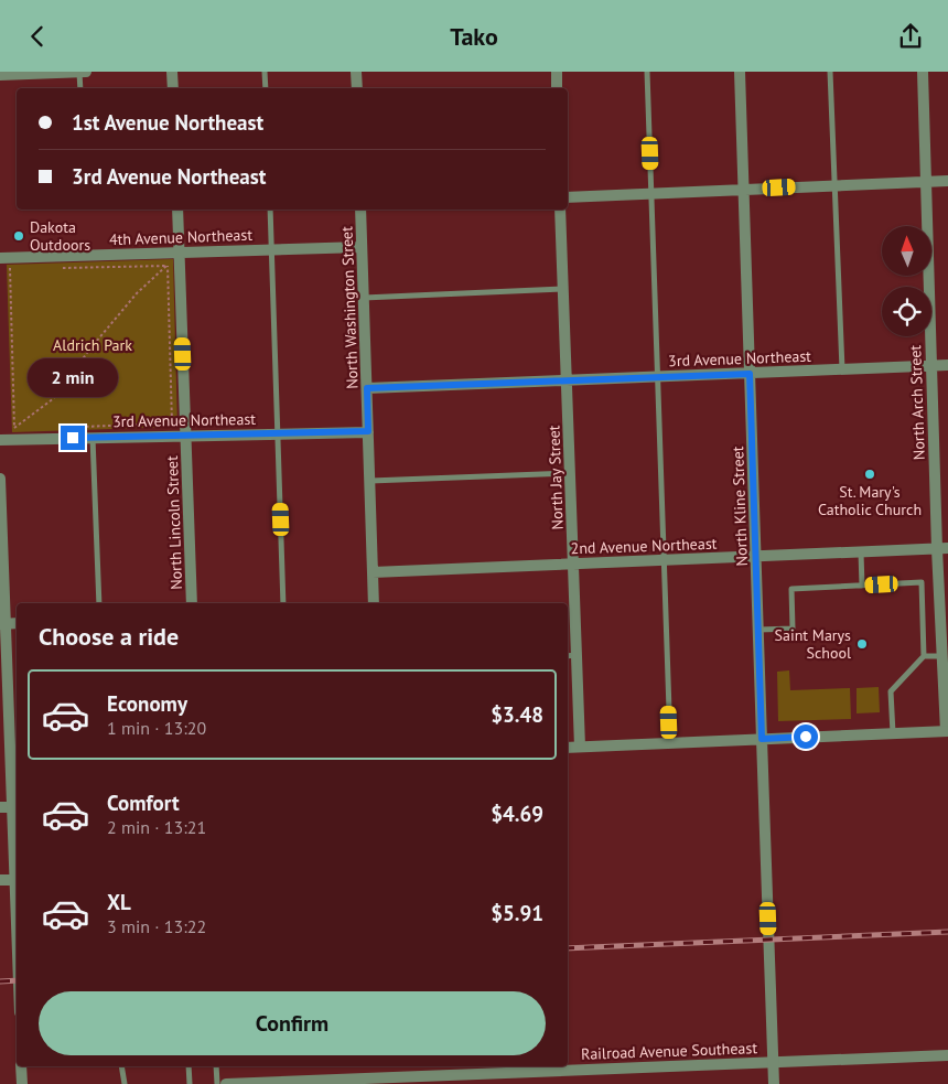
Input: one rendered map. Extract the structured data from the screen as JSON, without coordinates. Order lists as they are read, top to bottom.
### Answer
{
  "streets": {
    "street": [
      "4th Avenue Northeast",
      "North Washington Street",
      "3rd Avenue Northeast",
      "North Arch Street",
      "North Jay Street",
      "North Kline Street",
      "North Lincoln Street",
      "2nd Avenue Northeast",
      "Railroad Avenue Southeast"
    ]
  },
  "crossings": [
    ["4th Avenue Northeast", "North Washington Street"],
    ["4th Avenue Northeast", "North Lincoln Street"],
    ["North Washington Street", "3rd Avenue Northeast"],
    ["North Washington Street", "2nd Avenue Northeast"],
    ["3rd Avenue Northeast", "North Arch Street"],
    ["3rd Avenue Northeast", "North Jay Street"],
    ["3rd Avenue Northeast", "North Kline Street"],
    ["3rd Avenue Northeast", "North Lincoln Street"],
    ["North Arch Street", "2nd Avenue Northeast"],
    ["North Jay Street", "2nd Avenue Northeast"],
    ["North Kline Street", "2nd Avenue Northeast"],
    ["North Kline Street", "Railroad Avenue Southeast"]
  ],
  "parks": ["Aldrich Park"],
  "places": ["Dakota Outdoors", "St. Mary's Catholic Church", "Saint Marys School"],
  "north": "top",
  "page": {
    "header": "Tako",
    "banner": ["1st Avenue Northeast", "3rd Avenue Northeast"],
    "bubble": "2 min",
    "heading": "Choose a ride",
    "list": [
      {
        "name": "Economy",
        "note": "1 min · 13:20",
        "value": "$3.48"
      },
      {
        "name": "Comfort",
        "note": "2 min · 13:21",
        "value": "$4.69"
      },
      {
        "name": "XL",
        "note": "3 min · 13:22",
        "value": "$5.91"
      }
    ],
    "buttons": "Confirm"
  }
}
